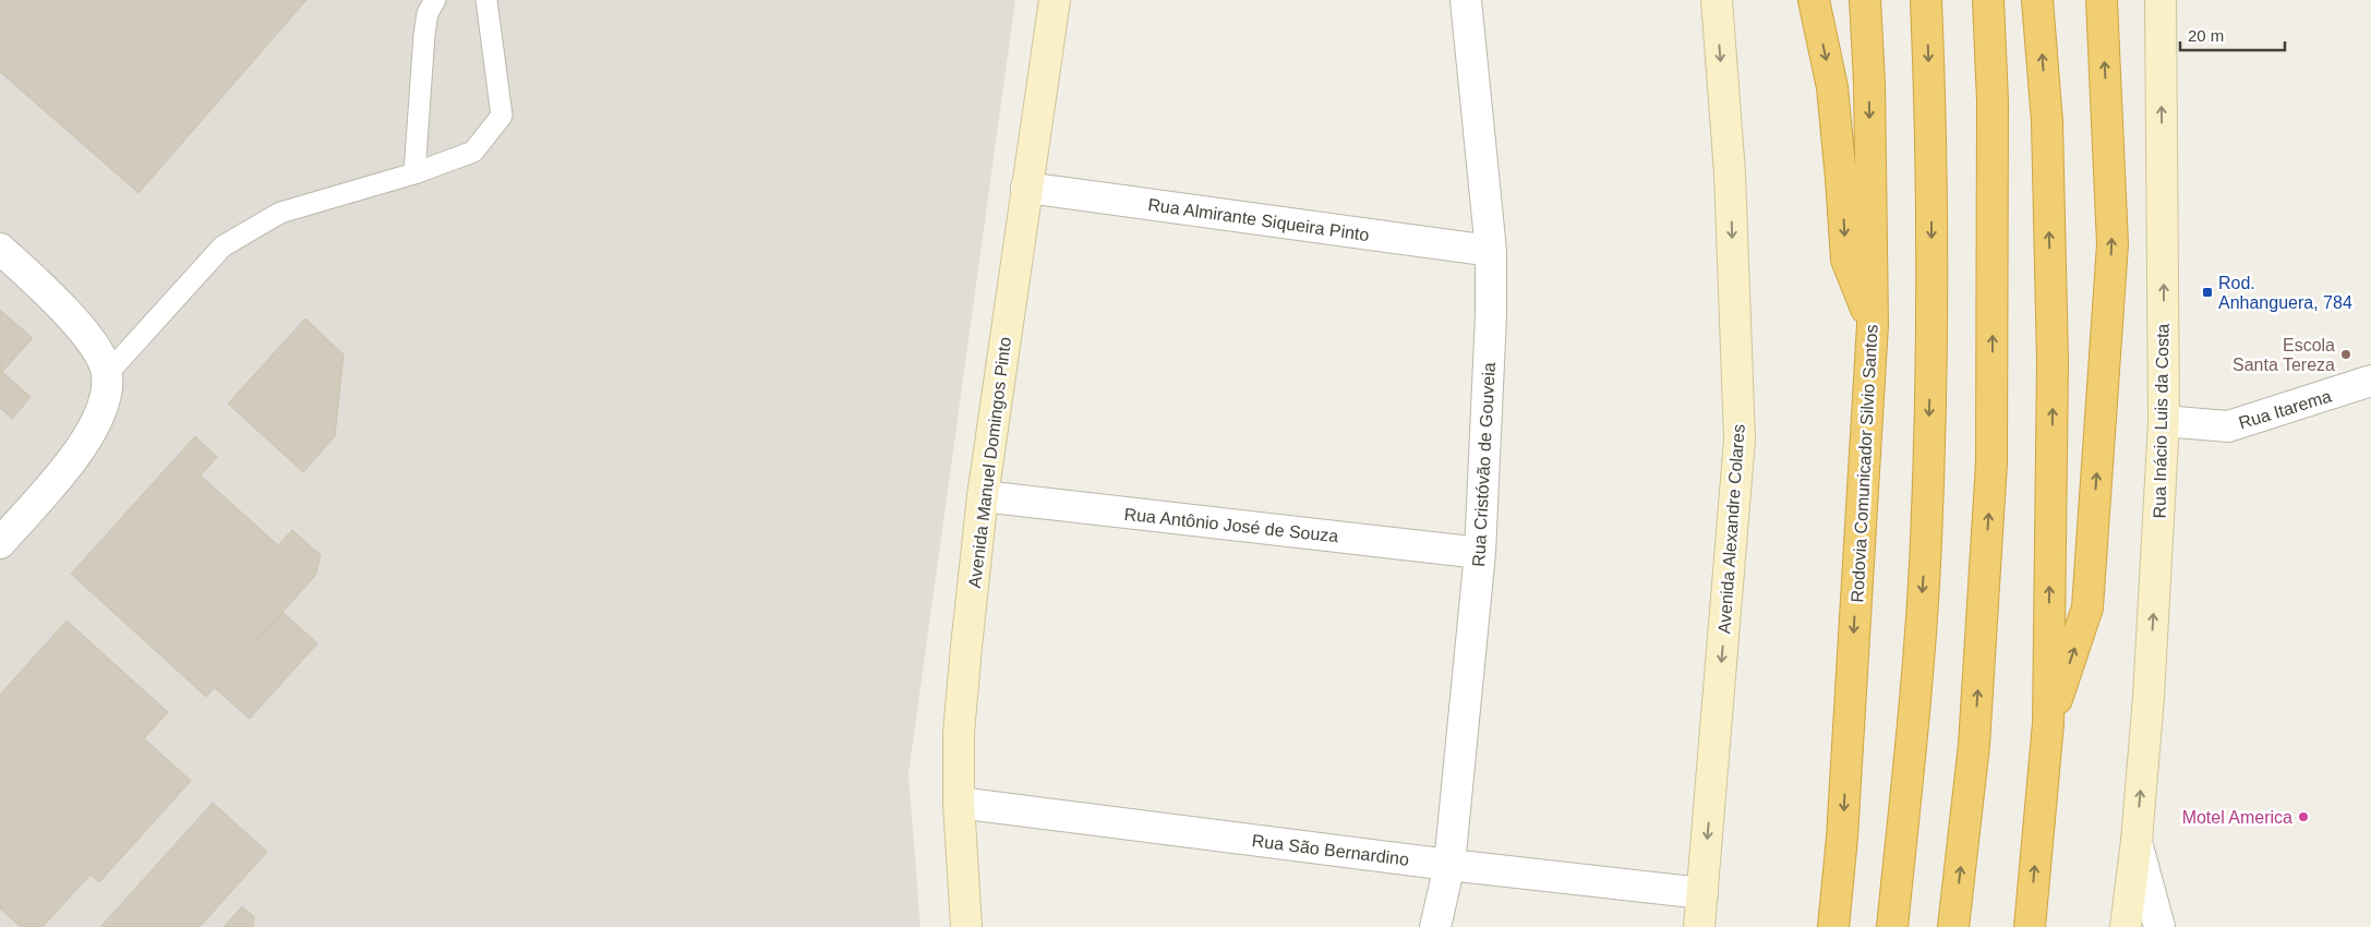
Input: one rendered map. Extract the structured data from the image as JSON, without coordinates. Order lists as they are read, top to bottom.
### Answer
{
  "streets": {
    "highway": ["Rodovia Comunicador Silvio Santos"],
    "main road": ["Rua Inácio Luis da Costa", "Avenida Manuel Domingos Pinto", "Avenida Alexandre Colares"],
    "street": [
      "Rua Almirante Siqueira Pinto",
      "Rua Itarema",
      "Rua Cristóvão de Gouveia",
      "Rua Antônio José de Souza",
      "Rua São Bernardino"
    ]
  },
  "crossings": [
    ["Rua Almirante Siqueira Pinto", "Avenida Manuel Domingos Pinto"],
    ["Rua Almirante Siqueira Pinto", "Rua Cristóvão de Gouveia"],
    ["Rua Itarema", "Rua Inácio Luis da Costa"],
    ["Avenida Manuel Domingos Pinto", "Rua Antônio José de Souza"],
    ["Avenida Manuel Domingos Pinto", "Rua São Bernardino"],
    ["Rua Cristóvão de Gouveia", "Rua Antônio José de Souza"],
    ["Rua Cristóvão de Gouveia", "Rua São Bernardino"],
    ["Avenida Alexandre Colares", "Rua São Bernardino"]
  ],
  "one_way": ["Rua Inácio Luis da Costa", "Avenida Alexandre Colares"],
  "places": {
    "transit": ["Rod. Anhanguera, 784"],
    "other": ["Escola Santa Tereza", "Motel America"]
  },
  "scale_bar": "20 m"
}
